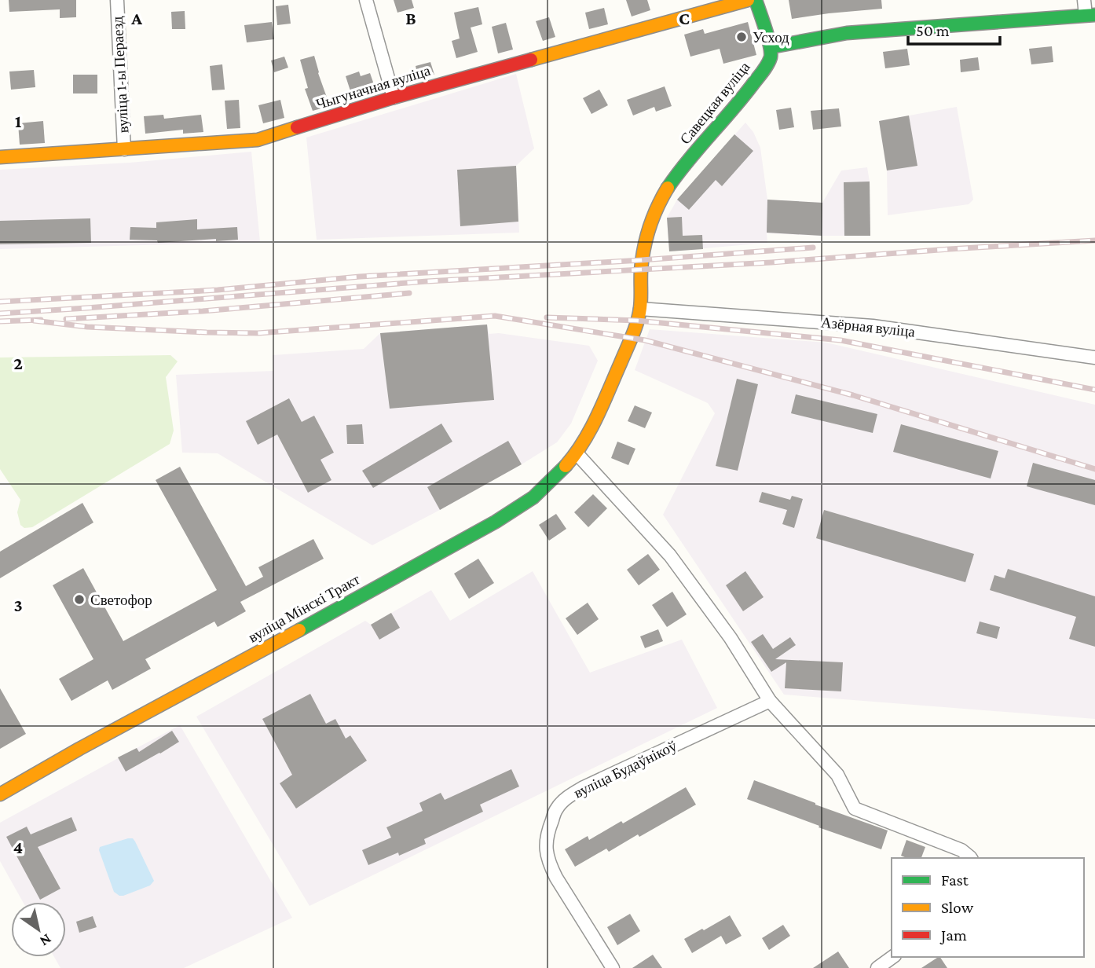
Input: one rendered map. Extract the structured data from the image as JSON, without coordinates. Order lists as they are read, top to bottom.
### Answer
{
  "streets": {
    "street": [
      "вуліца 1-ы Пераезд",
      "Чыгуначная вуліца",
      "Савецкая вуліца",
      "Азёрная вуліца",
      "вуліца Мінскі Тракт",
      "вуліца Будаўнікоў"
    ]
  },
  "crossings": [
    ["вуліца 1-ы Пераезд", "Чыгуначная вуліца"],
    ["Савецкая вуліца", "Азёрная вуліца"],
    ["Савецкая вуліца", "вуліца Мінскі Тракт"]
  ],
  "places": ["Усход", "Светофор"],
  "legend": ["Fast", "Slow", "Jam"],
  "scale_bar": "50 m",
  "north": "bottom right",
  "grid": {
    "columns": ["A", "B", "C"],
    "rows": [
      "1",
      "2",
      "3",
      "4"
    ]
  }
}
